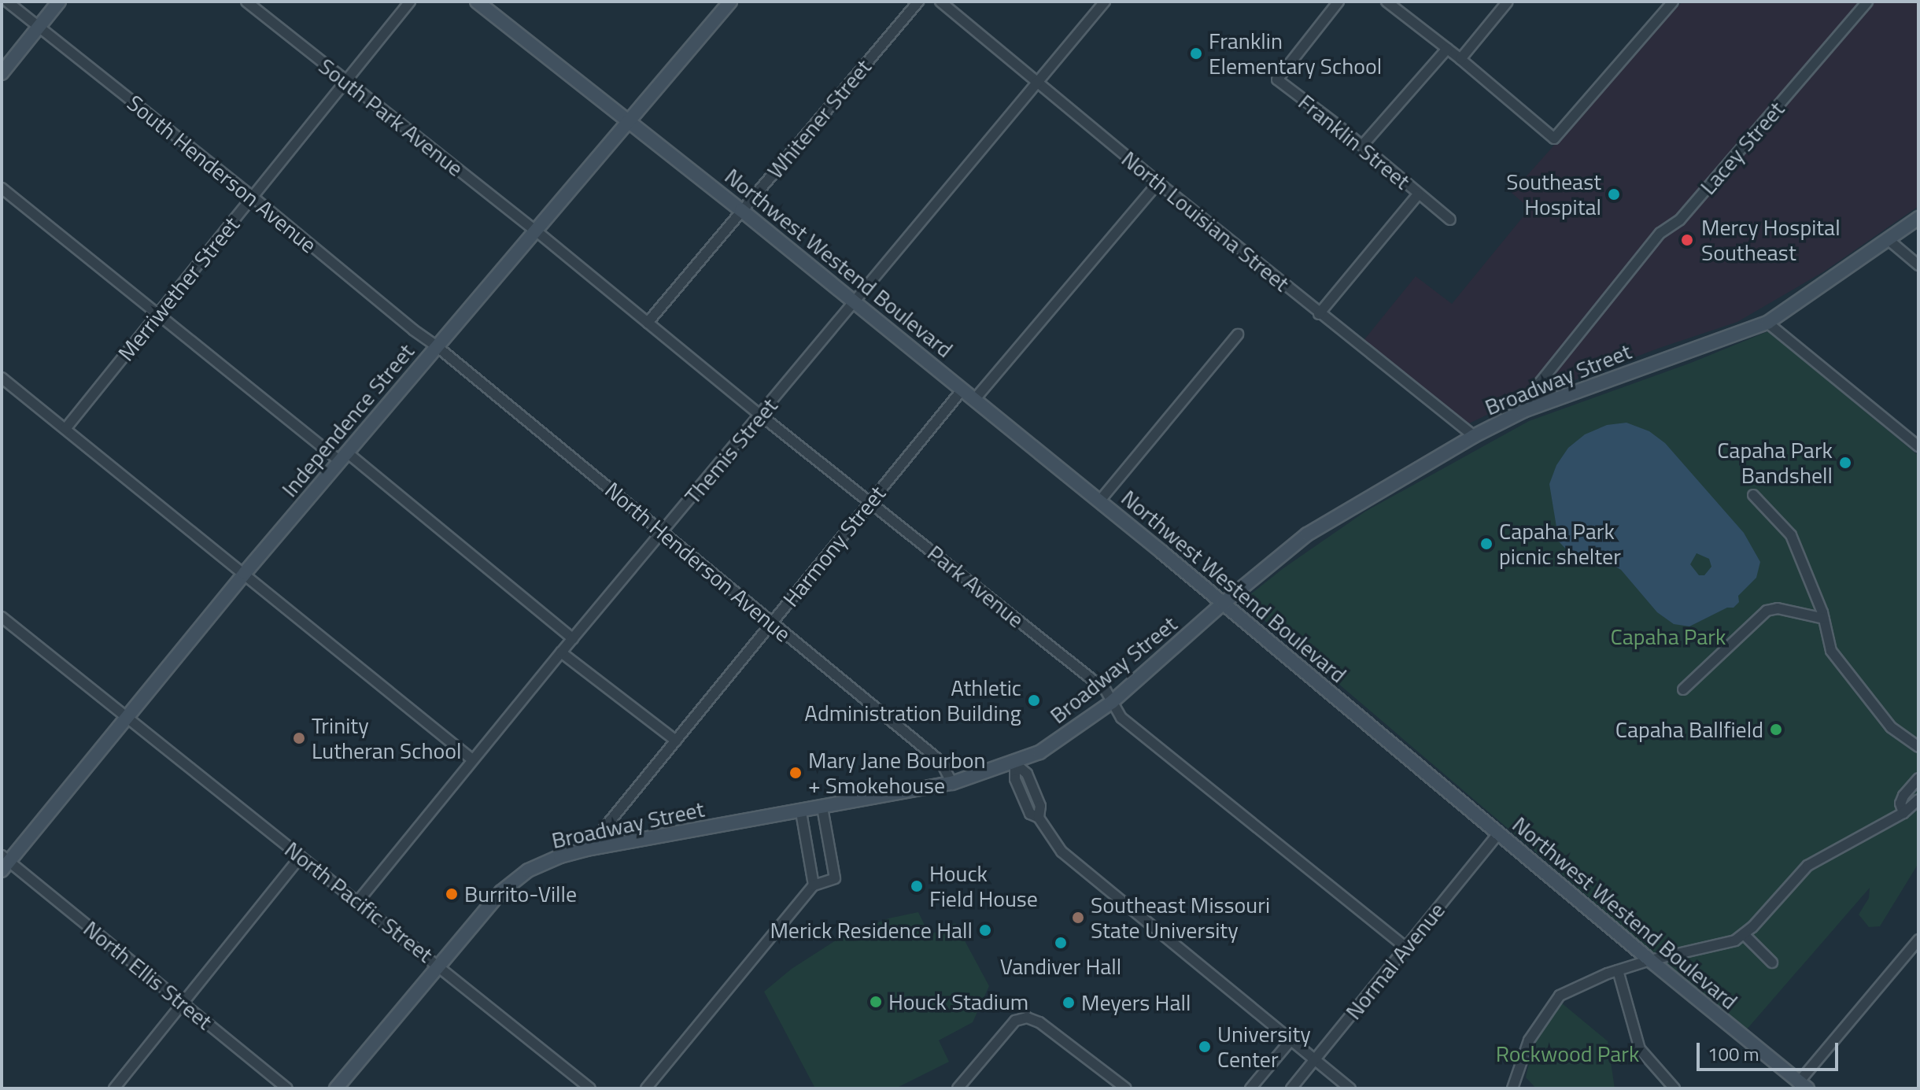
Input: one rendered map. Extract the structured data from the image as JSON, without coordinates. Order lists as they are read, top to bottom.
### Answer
{
  "streets": {
    "street": [
      "South Park Avenue",
      "Whitener Street",
      "Franklin Street",
      "Lacey Street",
      "South Henderson Avenue",
      "North Louisiana Street",
      "Northwest Westend Boulevard",
      "Merriwether Street",
      "Broadway Street",
      "Independence Street",
      "Themis Street",
      "Harmony Street",
      "North Henderson Avenue",
      "Park Avenue",
      "North Pacific Street",
      "Normal Avenue",
      "North Ellis Street"
    ]
  },
  "crossings": [
    ["South Park Avenue", "Merriwether Street"],
    ["South Park Avenue", "Independence Street"],
    ["South Park Avenue", "Park Avenue"],
    ["Whitener Street", "Northwest Westend Boulevard"],
    ["Whitener Street", "Park Avenue"],
    ["Lacey Street", "Broadway Street"],
    ["South Henderson Avenue", "Merriwether Street"],
    ["South Henderson Avenue", "Independence Street"],
    ["South Henderson Avenue", "North Henderson Avenue"],
    ["North Louisiana Street", "Broadway Street"],
    ["North Louisiana Street", "Themis Street"],
    ["Northwest Westend Boulevard", "Broadway Street"],
    ["Northwest Westend Boulevard", "Independence Street"],
    ["Northwest Westend Boulevard", "Themis Street"],
    ["Northwest Westend Boulevard", "Harmony Street"],
    ["Northwest Westend Boulevard", "Normal Avenue"],
    ["Broadway Street", "Harmony Street"],
    ["Broadway Street", "North Henderson Avenue"],
    ["Broadway Street", "Park Avenue"],
    ["Broadway Street", "North Pacific Street"],
    ["Independence Street", "North Henderson Avenue"],
    ["Independence Street", "Park Avenue"],
    ["Independence Street", "North Pacific Street"],
    ["Independence Street", "North Ellis Street"],
    ["Themis Street", "North Henderson Avenue"],
    ["Themis Street", "Park Avenue"],
    ["Themis Street", "North Pacific Street"],
    ["Harmony Street", "North Henderson Avenue"],
    ["Harmony Street", "Park Avenue"],
    ["Park Avenue", "Normal Avenue"]
  ],
  "parks": ["Capaha Park", "Rockwood Park"],
  "places": [
    "Franklin Elementary School",
    "Southeast Hospital",
    "Mercy Hospital Southeast",
    "Capaha Park Bandshell",
    "Capaha Park picnic shelter",
    "Athletic Administration Building",
    "Capaha Ballfield",
    "Trinity Lutheran School",
    "Mary Jane Bourbon + Smokehouse",
    "Houck Field House",
    "Burrito-Ville",
    "Southeast Missouri State University",
    "Merick Residence Hall",
    "Vandiver Hall",
    "Houck Stadium",
    "Meyers Hall",
    "University Center"
  ],
  "scale_bar": "100 m"
}
